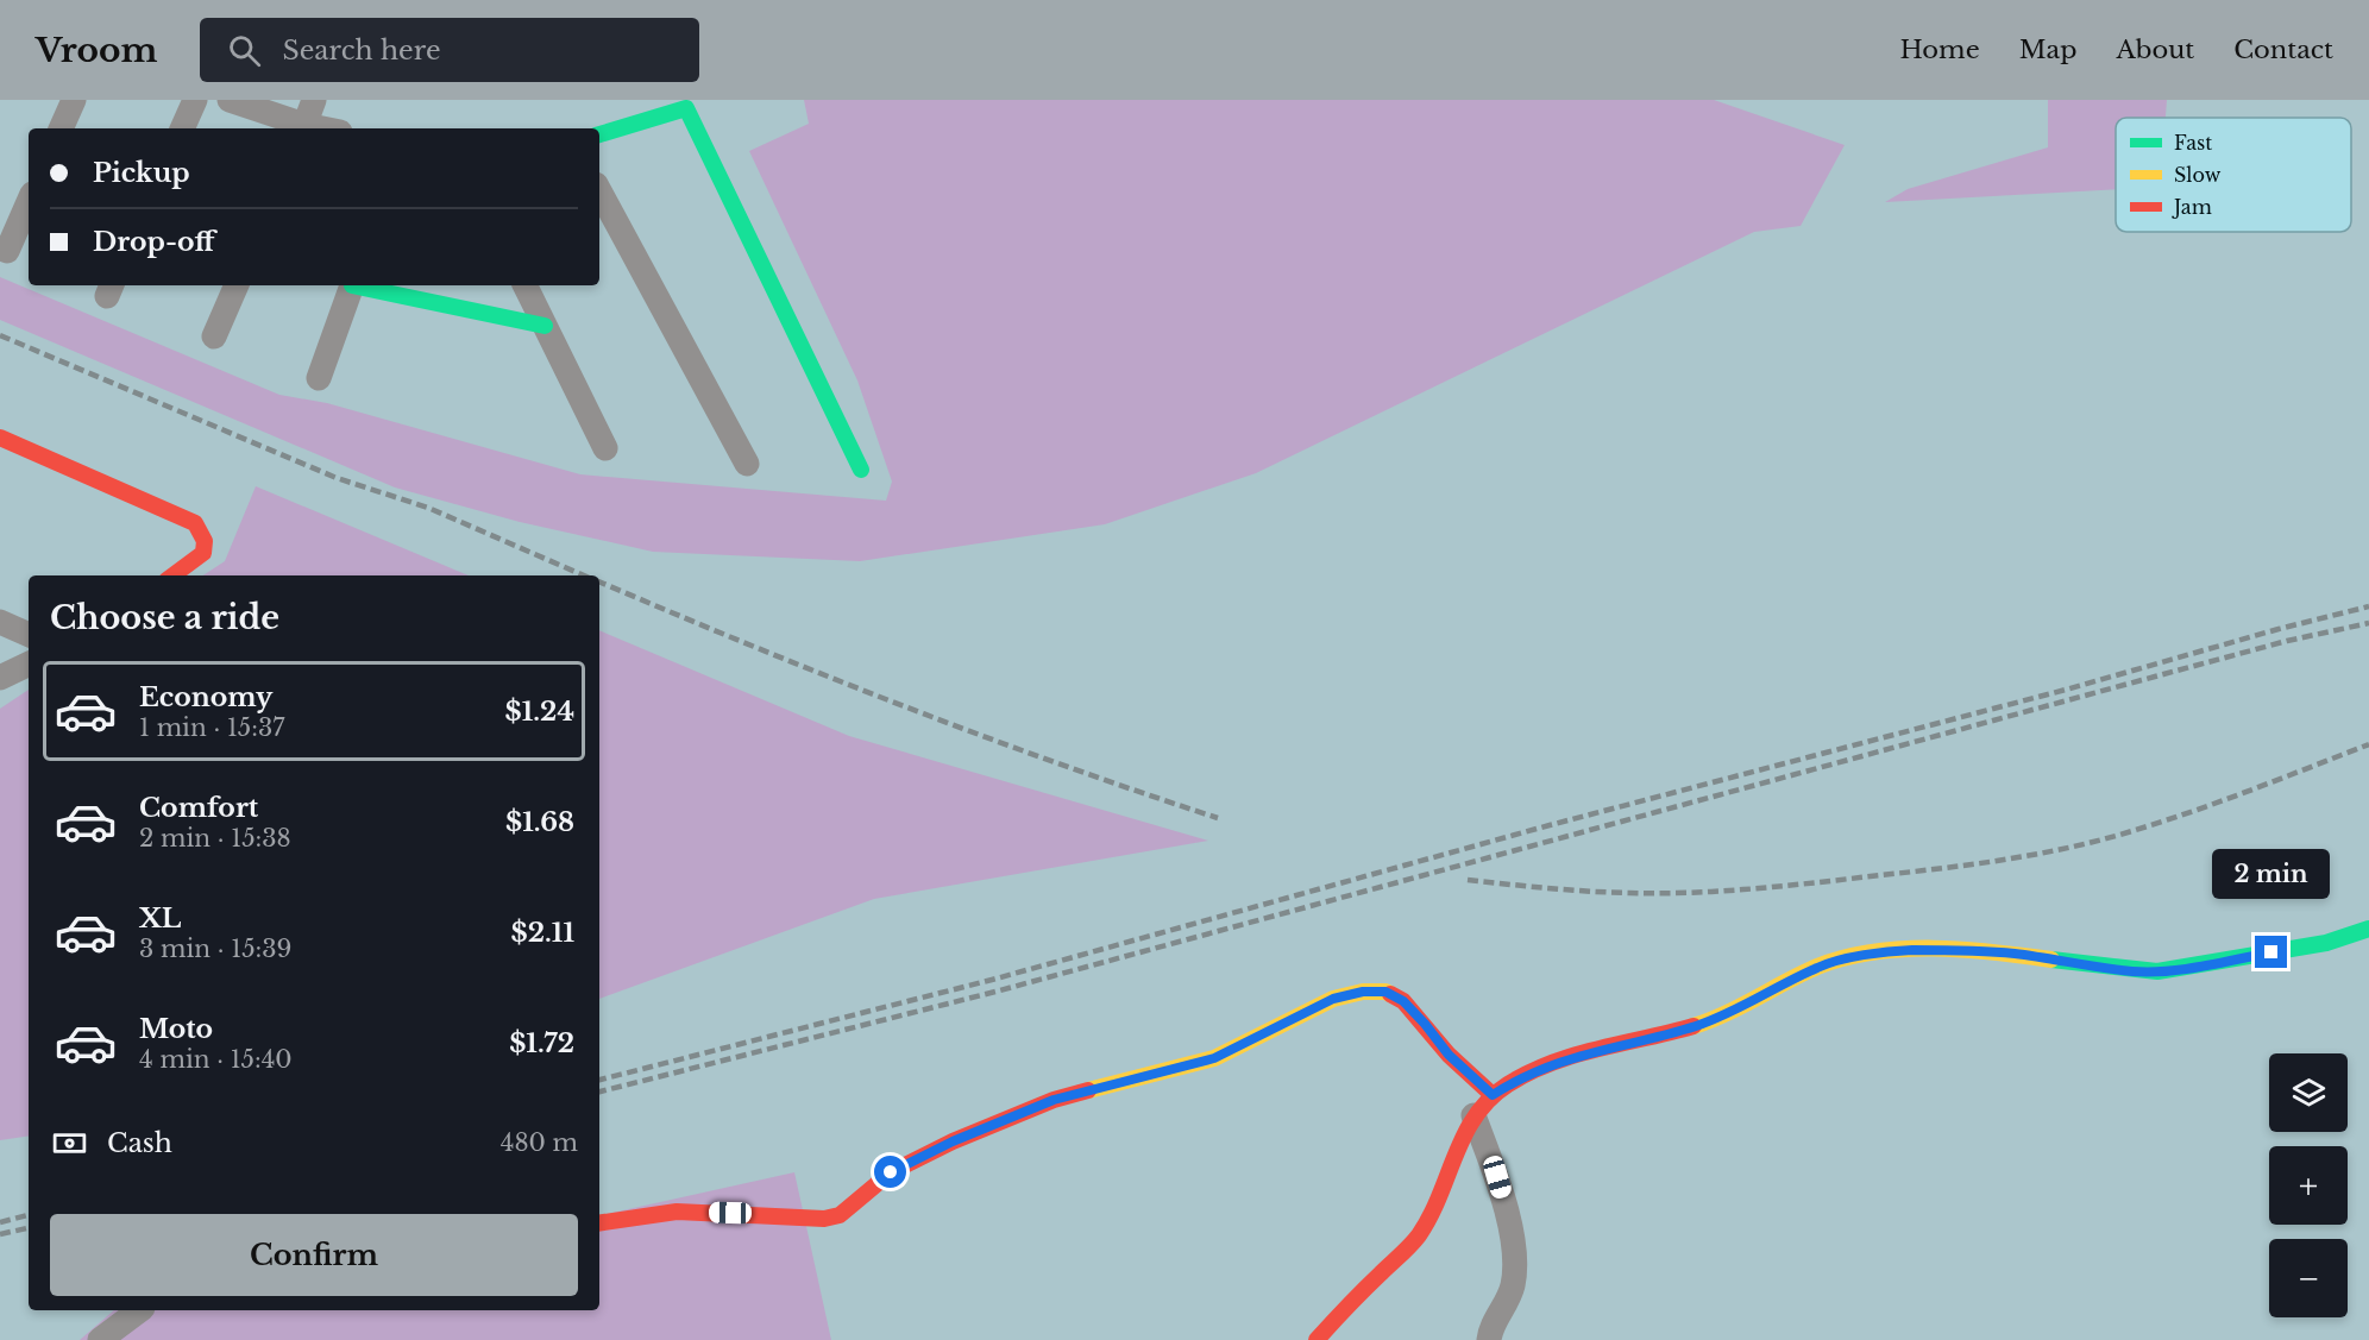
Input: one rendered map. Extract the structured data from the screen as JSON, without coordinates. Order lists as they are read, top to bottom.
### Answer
{
  "legend": ["Fast", "Slow", "Jam"],
  "page": {
    "header": "Vroom",
    "search": "Search here",
    "nav": [
      "Home",
      "Map",
      "About",
      "Contact"
    ],
    "banner": ["Pickup", "Drop-off"],
    "heading": "Choose a ride",
    "list": [
      {
        "name": "Economy",
        "note": "1 min · 15:37",
        "value": "$1.24"
      },
      {
        "name": "Comfort",
        "note": "2 min · 15:38",
        "value": "$1.68"
      },
      {
        "name": "XL",
        "note": "3 min · 15:39",
        "value": "$2.11"
      },
      {
        "name": "Moto",
        "note": "4 min · 15:40",
        "value": "$1.72"
      }
    ],
    "bubble": "2 min",
    "map_buttons": ["+", "−"],
    "pay": ["Cash", "480 m"],
    "buttons": "Confirm"
  }
}
